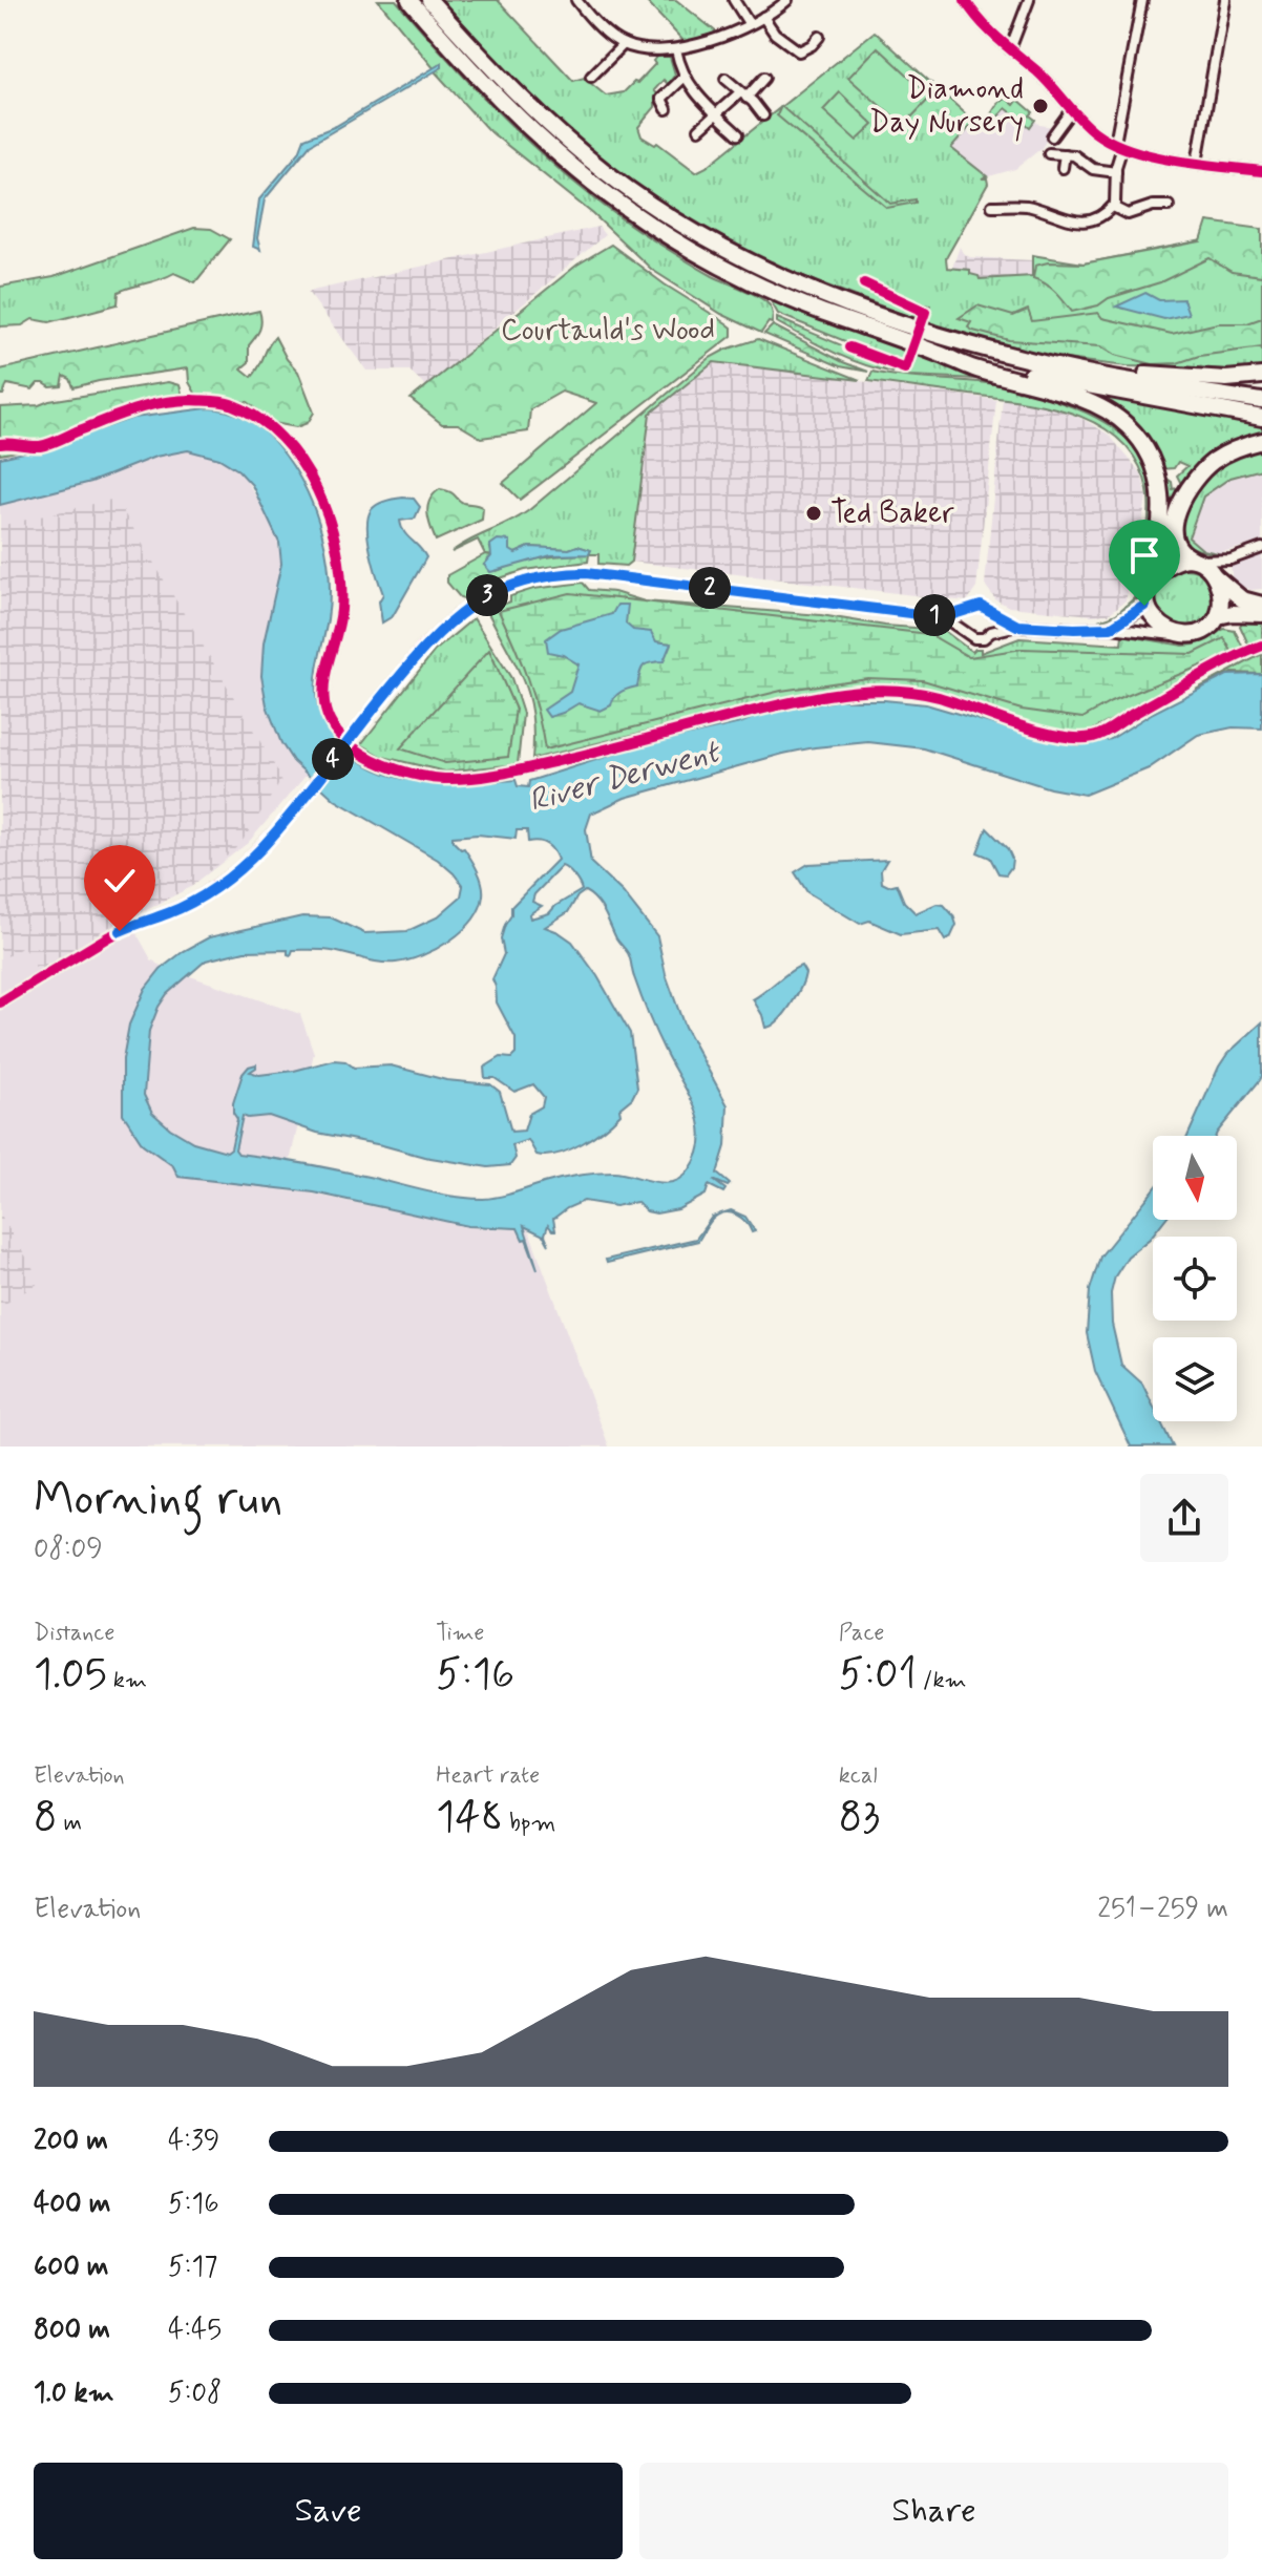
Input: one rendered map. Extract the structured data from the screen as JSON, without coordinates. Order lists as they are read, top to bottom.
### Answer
{
  "water": ["River Derwent"],
  "parks": ["Courtauld's Wood"],
  "places": ["Diamond Day Nursery", "Ted Baker"],
  "north": "bottom",
  "page": {
    "pins": [
      "2",
      "3",
      "1",
      "4"
    ],
    "heading": ["Morning run", "08:09"],
    "stats": [
      ["Distance", "1.05 km"],
      ["Time", "5:16"],
      ["Pace", "5:01 /km"],
      ["Elevation", "8 m"],
      ["Heart rate", "148 bpm"],
      ["kcal", "83"]
    ],
    "chart": ["Elevation", "251–259 m"],
    "list": [
      {
        "name": "200 m",
        "note": "4:39"
      },
      {
        "name": "400 m",
        "note": "5:16"
      },
      {
        "name": "600 m",
        "note": "5:17"
      },
      {
        "name": "800 m",
        "note": "4:45"
      },
      {
        "name": "1.0 km",
        "note": "5:08"
      }
    ],
    "buttons": ["Save", "Share"]
  }
}
